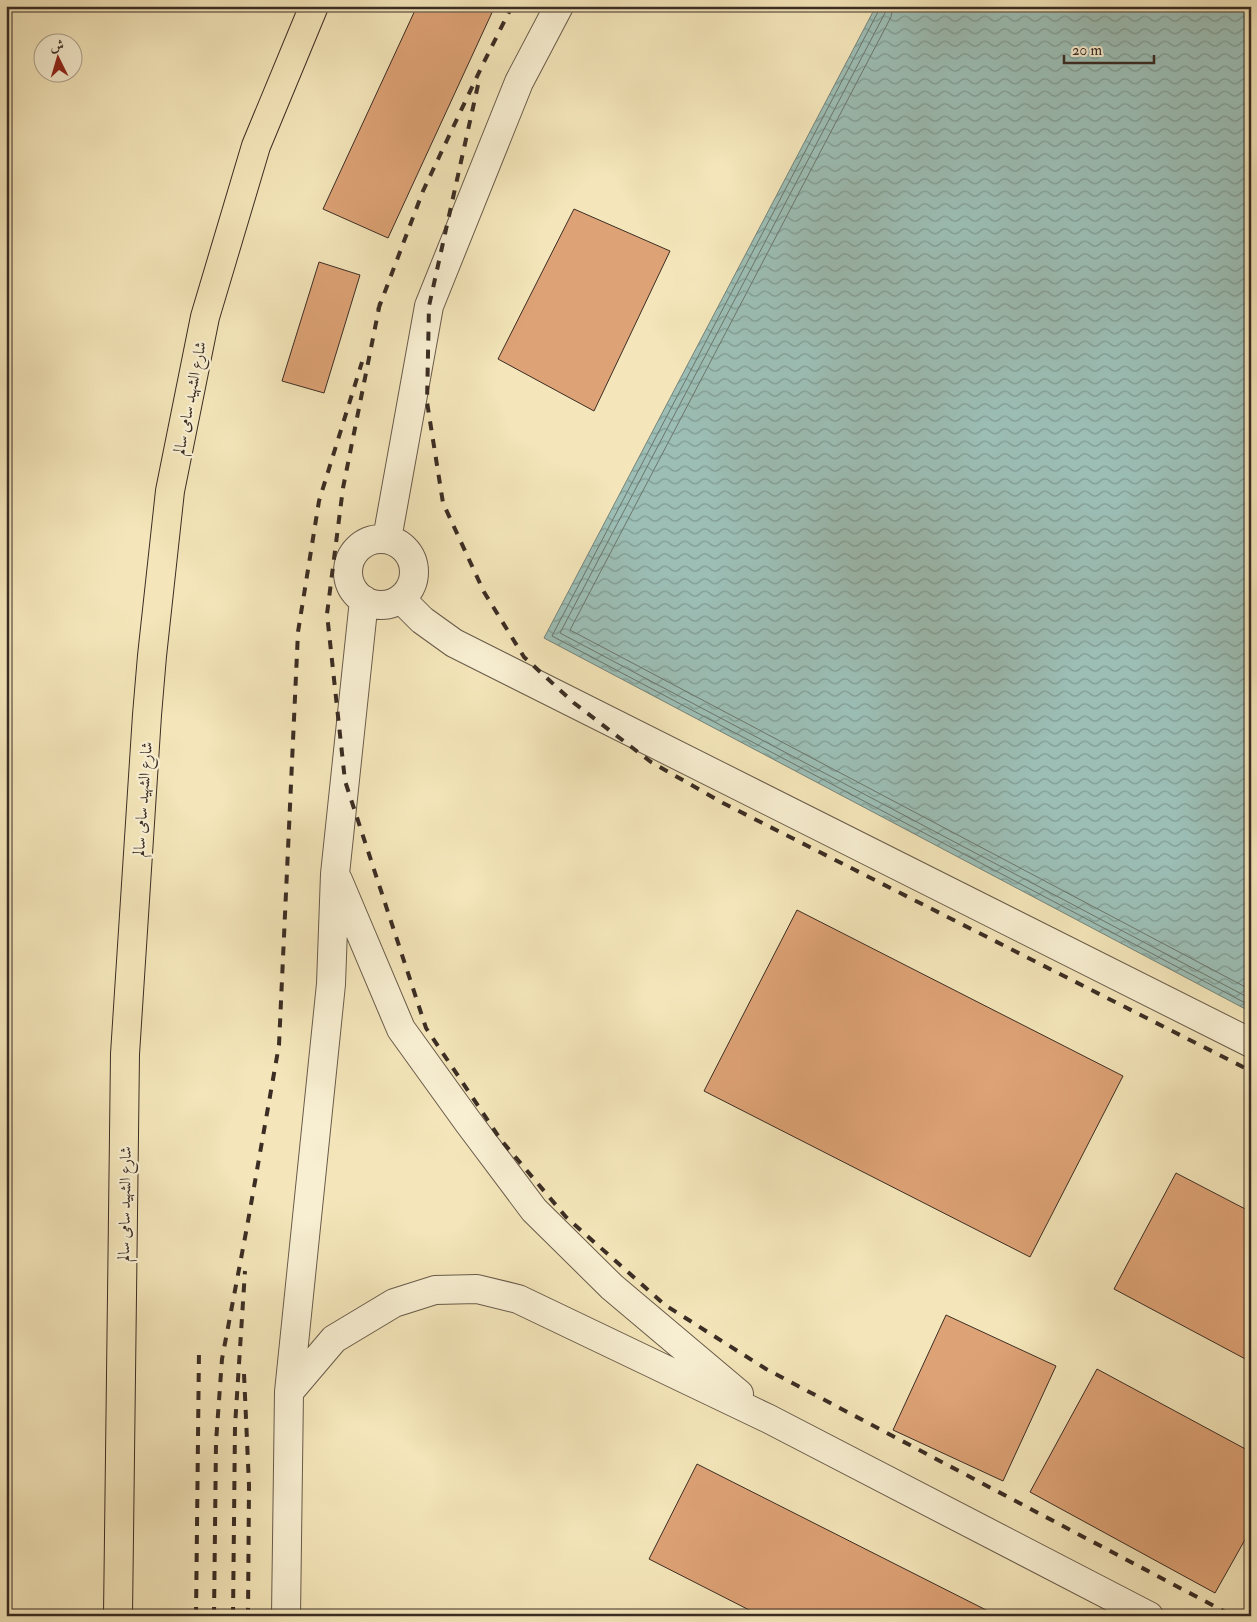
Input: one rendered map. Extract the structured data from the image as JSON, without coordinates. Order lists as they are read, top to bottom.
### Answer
{
  "streets": {
    "main road": ["شارع الشهيد سامى سالم"]
  },
  "scale_bar": "20 m",
  "north": "top"
}
